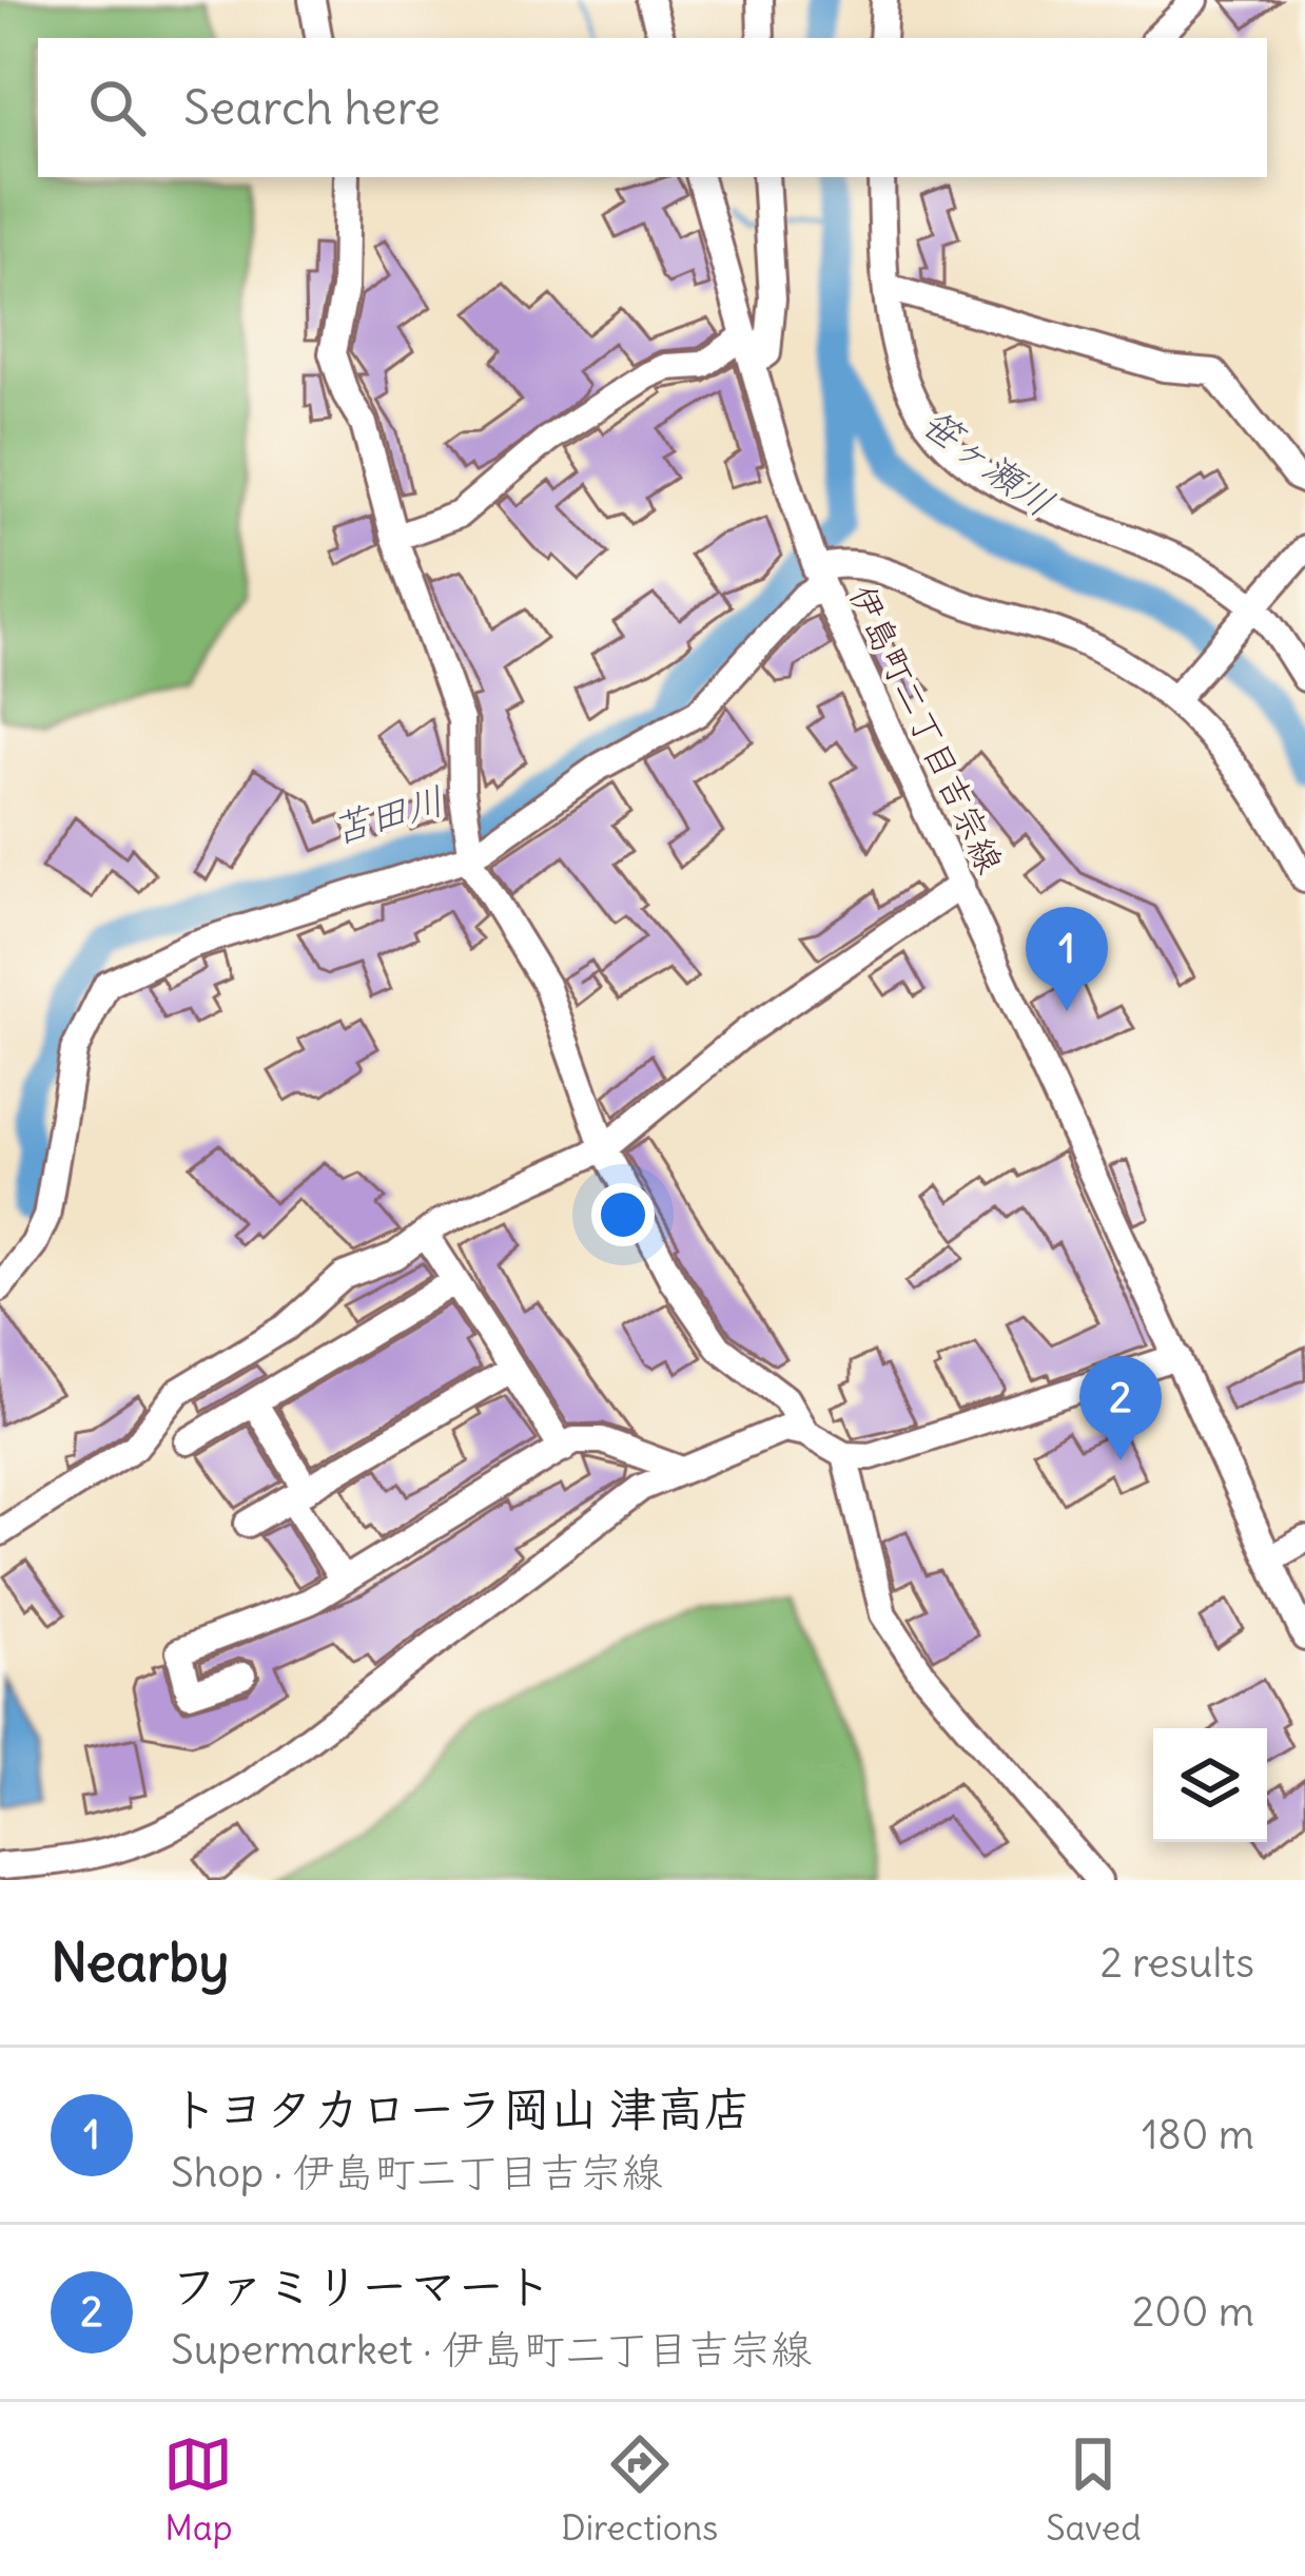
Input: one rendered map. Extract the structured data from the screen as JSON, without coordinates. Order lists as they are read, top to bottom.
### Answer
{
  "streets": {
    "street": ["伊島町二丁目吉宗線"]
  },
  "water": ["笹ヶ瀬川", "苫田川"],
  "page": {
    "search": "Search here",
    "pins": ["1", "2"],
    "heading": ["Nearby", "2 results"],
    "list": [
      {
        "mark": "1",
        "name": "トヨタカローラ岡山 津高店",
        "note": "Shop · 伊島町二丁目吉宗線",
        "value": "180 m"
      },
      {
        "mark": "2",
        "name": "ファミリーマート",
        "note": "Supermarket · 伊島町二丁目吉宗線",
        "value": "200 m"
      }
    ],
    "nav": ["Map", "Directions", "Saved"]
  }
}
